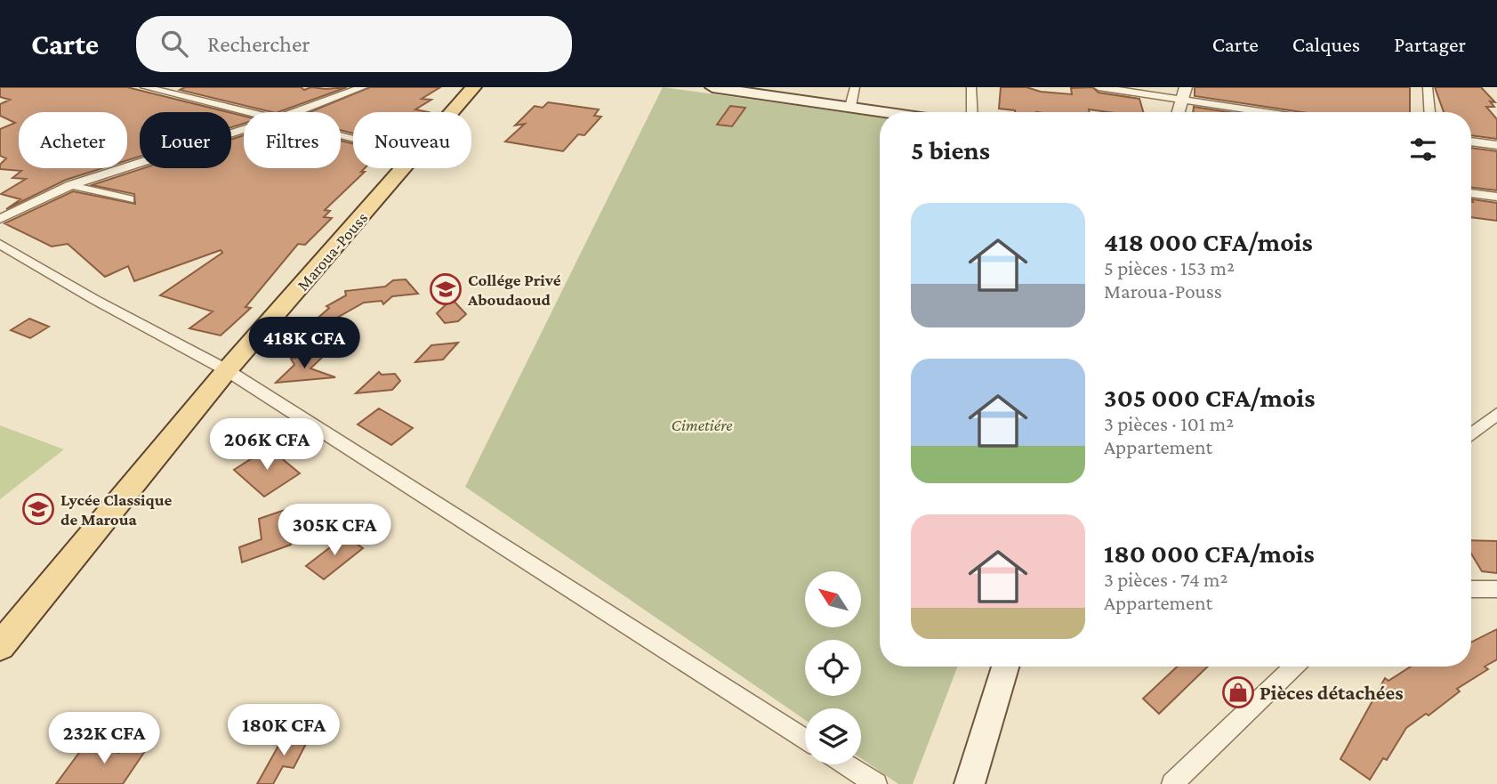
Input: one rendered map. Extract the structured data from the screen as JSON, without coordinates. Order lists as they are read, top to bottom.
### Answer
{
  "streets": {
    "main road": ["Maroua-Pouss"]
  },
  "parks": ["Cimetiére"],
  "places": {
    "school or university": ["Collége Privé Aboudaoud", "Lycée Classique de Maroua"],
    "shop": ["Pièces détachées"]
  },
  "north": "top left",
  "page": {
    "header": "Carte",
    "search": "Rechercher",
    "nav": ["Carte", "Calques", "Partager"],
    "chip": [
      "Acheter",
      "Louer",
      "Filtres",
      "Nouveau"
    ],
    "heading": "5 biens",
    "list": [
      {
        "name": "418 000 CFA/mois",
        "note": "5 pièces · 153 m² · Maroua-Pouss"
      },
      {
        "name": "305 000 CFA/mois",
        "note": "3 pièces · 101 m² · Appartement"
      },
      {
        "name": "180 000 CFA/mois",
        "note": "3 pièces · 74 m² · Appartement"
      }
    ],
    "price": [
      "418K CFA",
      "206K CFA",
      "305K CFA",
      "180K CFA",
      "232K CFA"
    ]
  }
}
